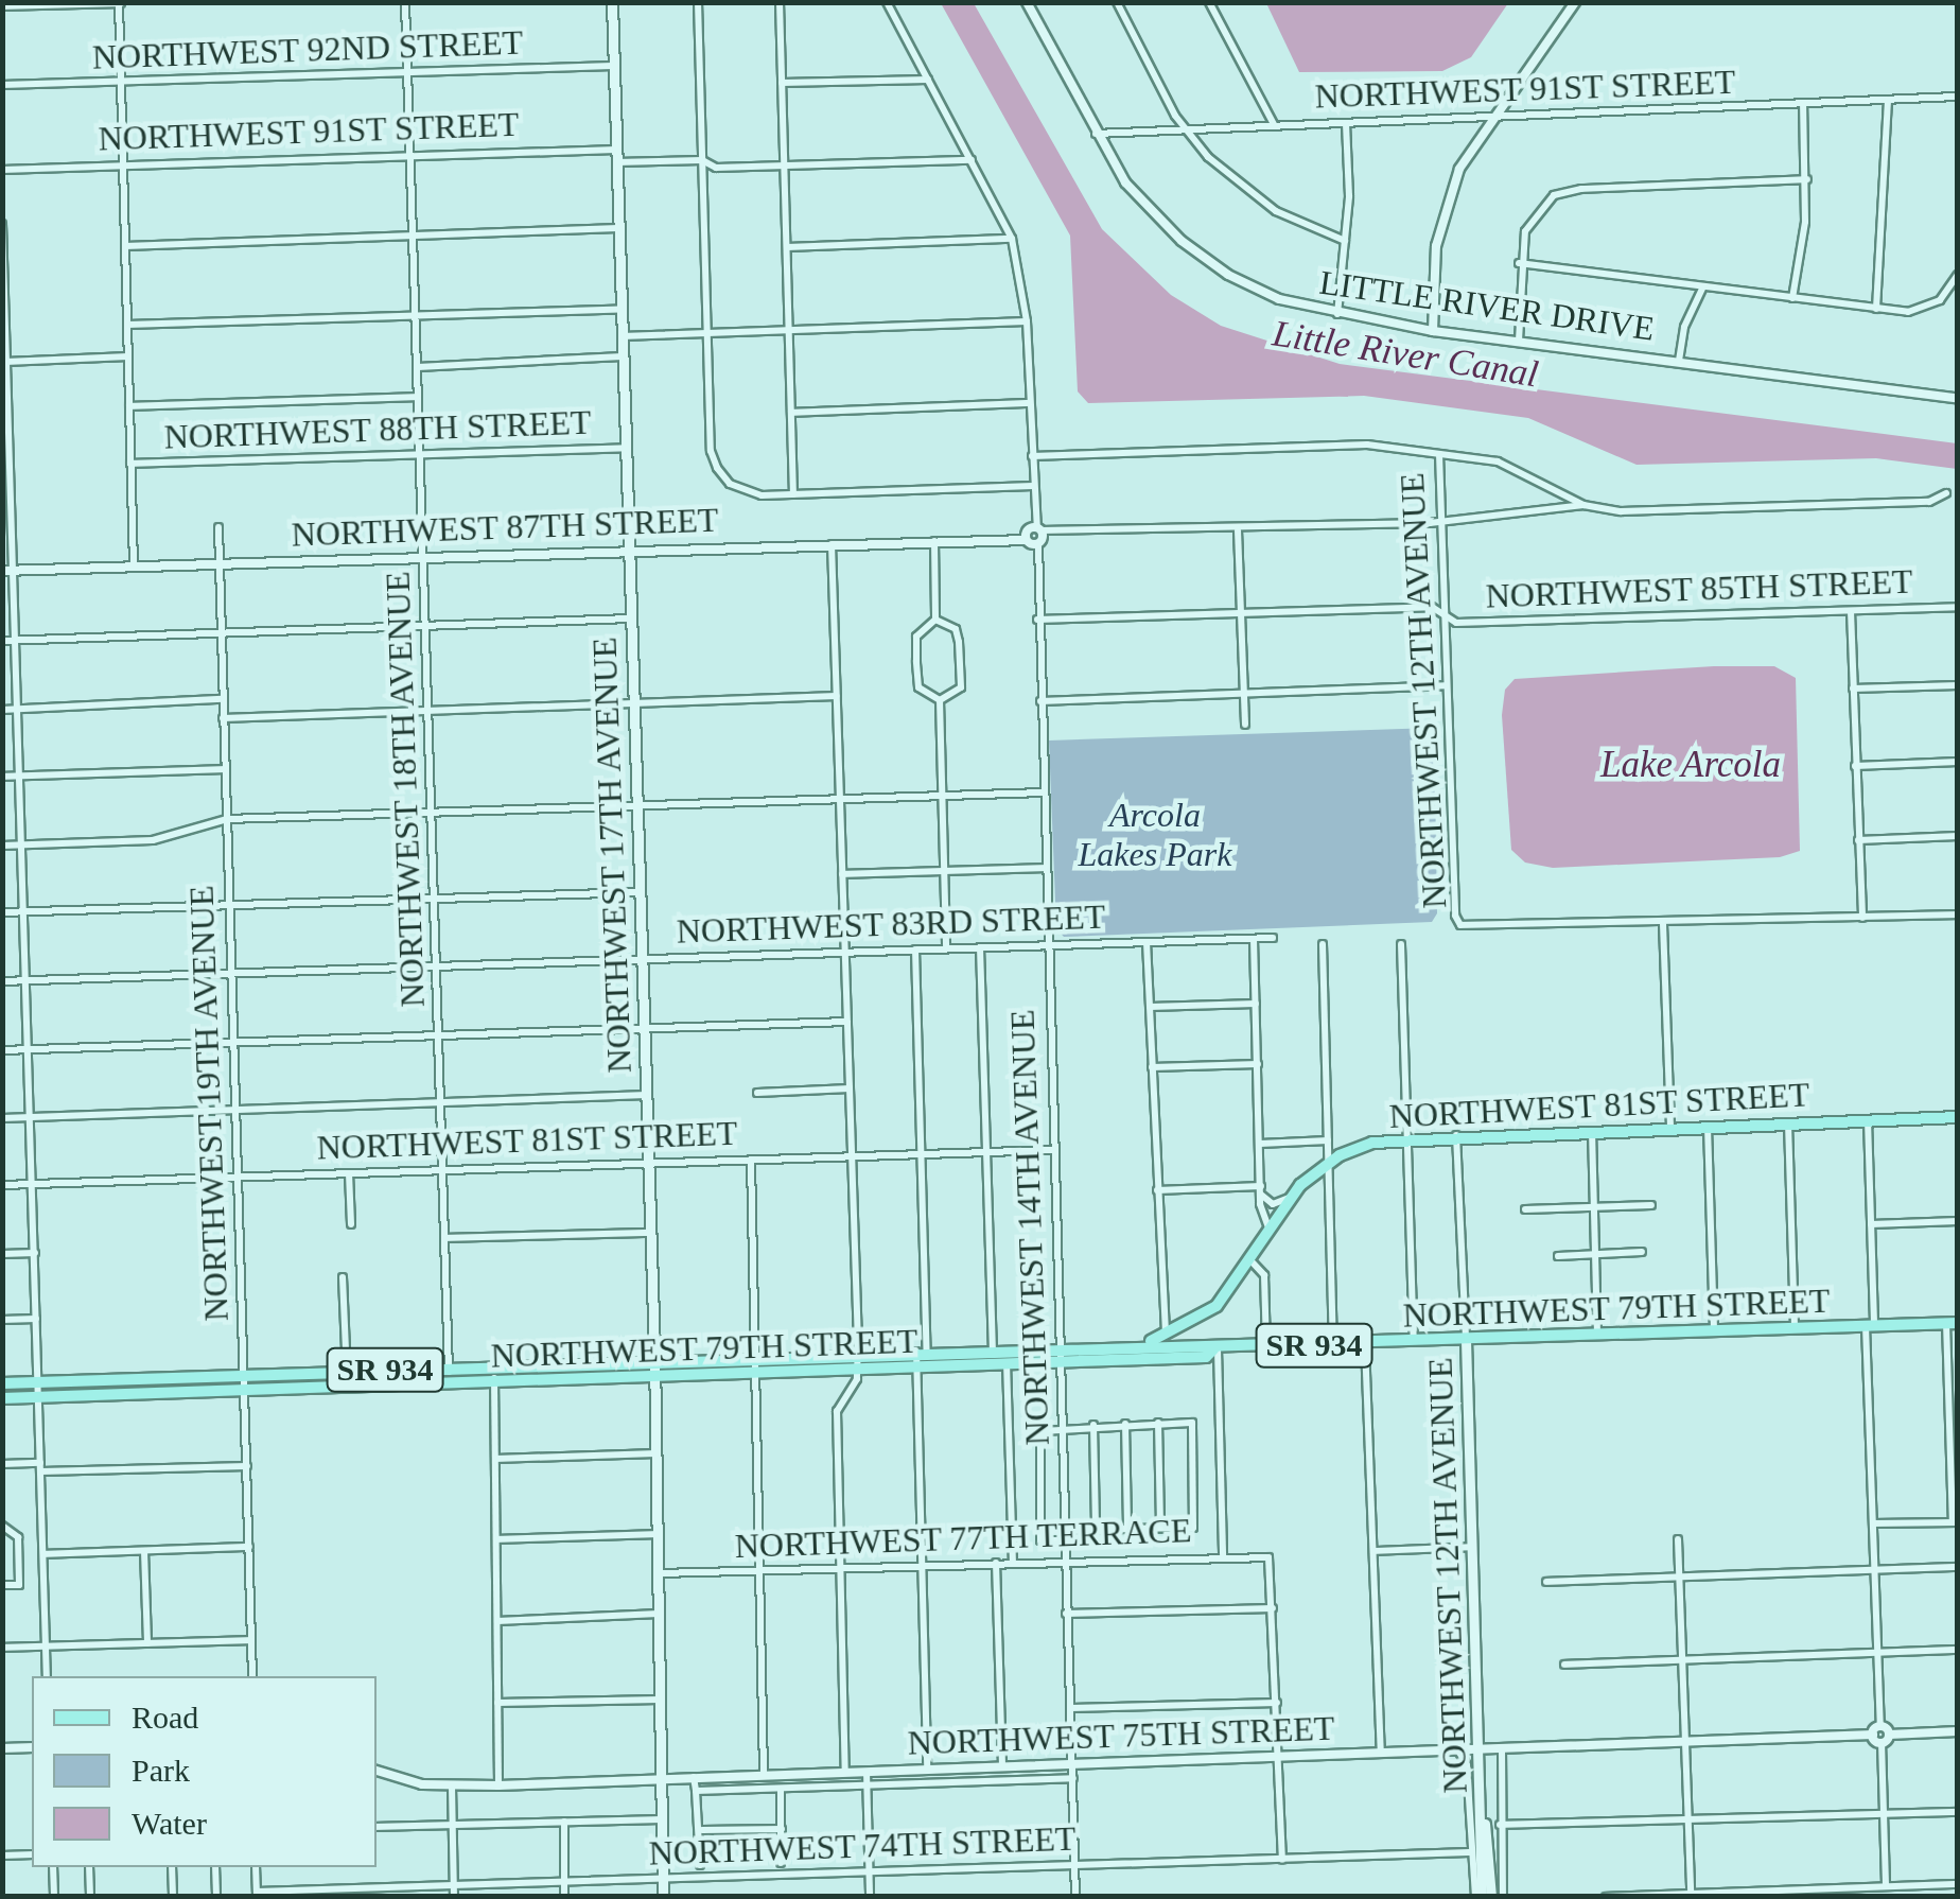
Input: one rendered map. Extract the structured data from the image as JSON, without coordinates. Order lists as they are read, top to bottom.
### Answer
{
  "streets": {
    "main road": [
      "NORTHWEST 12TH AVENUE",
      "NORTHWEST 17TH AVENUE",
      "NORTHWEST 81ST STREET",
      "NORTHWEST 79TH STREET",
      "SR 934"
    ],
    "street": [
      "NORTHWEST 92ND STREET",
      "NORTHWEST 91ST STREET",
      "LITTLE RIVER DRIVE",
      "NORTHWEST 88TH STREET",
      "NORTHWEST 87TH STREET",
      "NORTHWEST 85TH STREET",
      "NORTHWEST 18TH AVENUE",
      "NORTHWEST 83RD STREET",
      "NORTHWEST 19TH AVENUE",
      "NORTHWEST 14TH AVENUE",
      "NORTHWEST 77TH TERRACE",
      "NORTHWEST 75TH STREET",
      "NORTHWEST 74TH STREET"
    ]
  },
  "crossings": [
    ["NORTHWEST 92ND STREET", "NORTHWEST 18TH AVENUE"],
    ["NORTHWEST 92ND STREET", "NORTHWEST 17TH AVENUE"],
    ["NORTHWEST 91ST STREET", "LITTLE RIVER DRIVE"],
    ["NORTHWEST 91ST STREET", "NORTHWEST 18TH AVENUE"],
    ["NORTHWEST 91ST STREET", "NORTHWEST 17TH AVENUE"],
    ["NORTHWEST 88TH STREET", "NORTHWEST 18TH AVENUE"],
    ["NORTHWEST 88TH STREET", "NORTHWEST 17TH AVENUE"],
    ["NORTHWEST 87TH STREET", "NORTHWEST 18TH AVENUE"],
    ["NORTHWEST 87TH STREET", "NORTHWEST 17TH AVENUE"],
    ["NORTHWEST 87TH STREET", "NORTHWEST 19TH AVENUE"],
    ["NORTHWEST 87TH STREET", "NORTHWEST 14TH AVENUE"],
    ["NORTHWEST 85TH STREET", "NORTHWEST 12TH AVENUE"],
    ["NORTHWEST 85TH STREET", "NORTHWEST 14TH AVENUE"],
    ["NORTHWEST 12TH AVENUE", "NORTHWEST 81ST STREET"],
    ["NORTHWEST 12TH AVENUE", "NORTHWEST 79TH STREET"],
    ["NORTHWEST 12TH AVENUE", "NORTHWEST 75TH STREET"],
    ["NORTHWEST 12TH AVENUE", "NORTHWEST 74TH STREET"],
    ["NORTHWEST 18TH AVENUE", "NORTHWEST 83RD STREET"],
    ["NORTHWEST 18TH AVENUE", "NORTHWEST 81ST STREET"],
    ["NORTHWEST 18TH AVENUE", "NORTHWEST 79TH STREET"],
    ["NORTHWEST 17TH AVENUE", "NORTHWEST 83RD STREET"],
    ["NORTHWEST 17TH AVENUE", "NORTHWEST 81ST STREET"],
    ["NORTHWEST 17TH AVENUE", "NORTHWEST 79TH STREET"],
    ["NORTHWEST 17TH AVENUE", "NORTHWEST 77TH TERRACE"],
    ["NORTHWEST 17TH AVENUE", "NORTHWEST 75TH STREET"],
    ["NORTHWEST 17TH AVENUE", "NORTHWEST 74TH STREET"],
    ["NORTHWEST 83RD STREET", "NORTHWEST 19TH AVENUE"],
    ["NORTHWEST 83RD STREET", "NORTHWEST 14TH AVENUE"],
    ["NORTHWEST 19TH AVENUE", "NORTHWEST 81ST STREET"],
    ["NORTHWEST 19TH AVENUE", "NORTHWEST 79TH STREET"],
    ["NORTHWEST 81ST STREET", "NORTHWEST 14TH AVENUE"],
    ["NORTHWEST 81ST STREET", "NORTHWEST 79TH STREET"],
    ["NORTHWEST 14TH AVENUE", "NORTHWEST 79TH STREET"],
    ["NORTHWEST 14TH AVENUE", "NORTHWEST 77TH TERRACE"],
    ["NORTHWEST 14TH AVENUE", "NORTHWEST 75TH STREET"],
    ["NORTHWEST 14TH AVENUE", "NORTHWEST 74TH STREET"]
  ],
  "water": ["Little River Canal", "Lake Arcola"],
  "parks": ["Arcola Lakes Park"],
  "legend": ["Road", "Park", "Water"]
}
